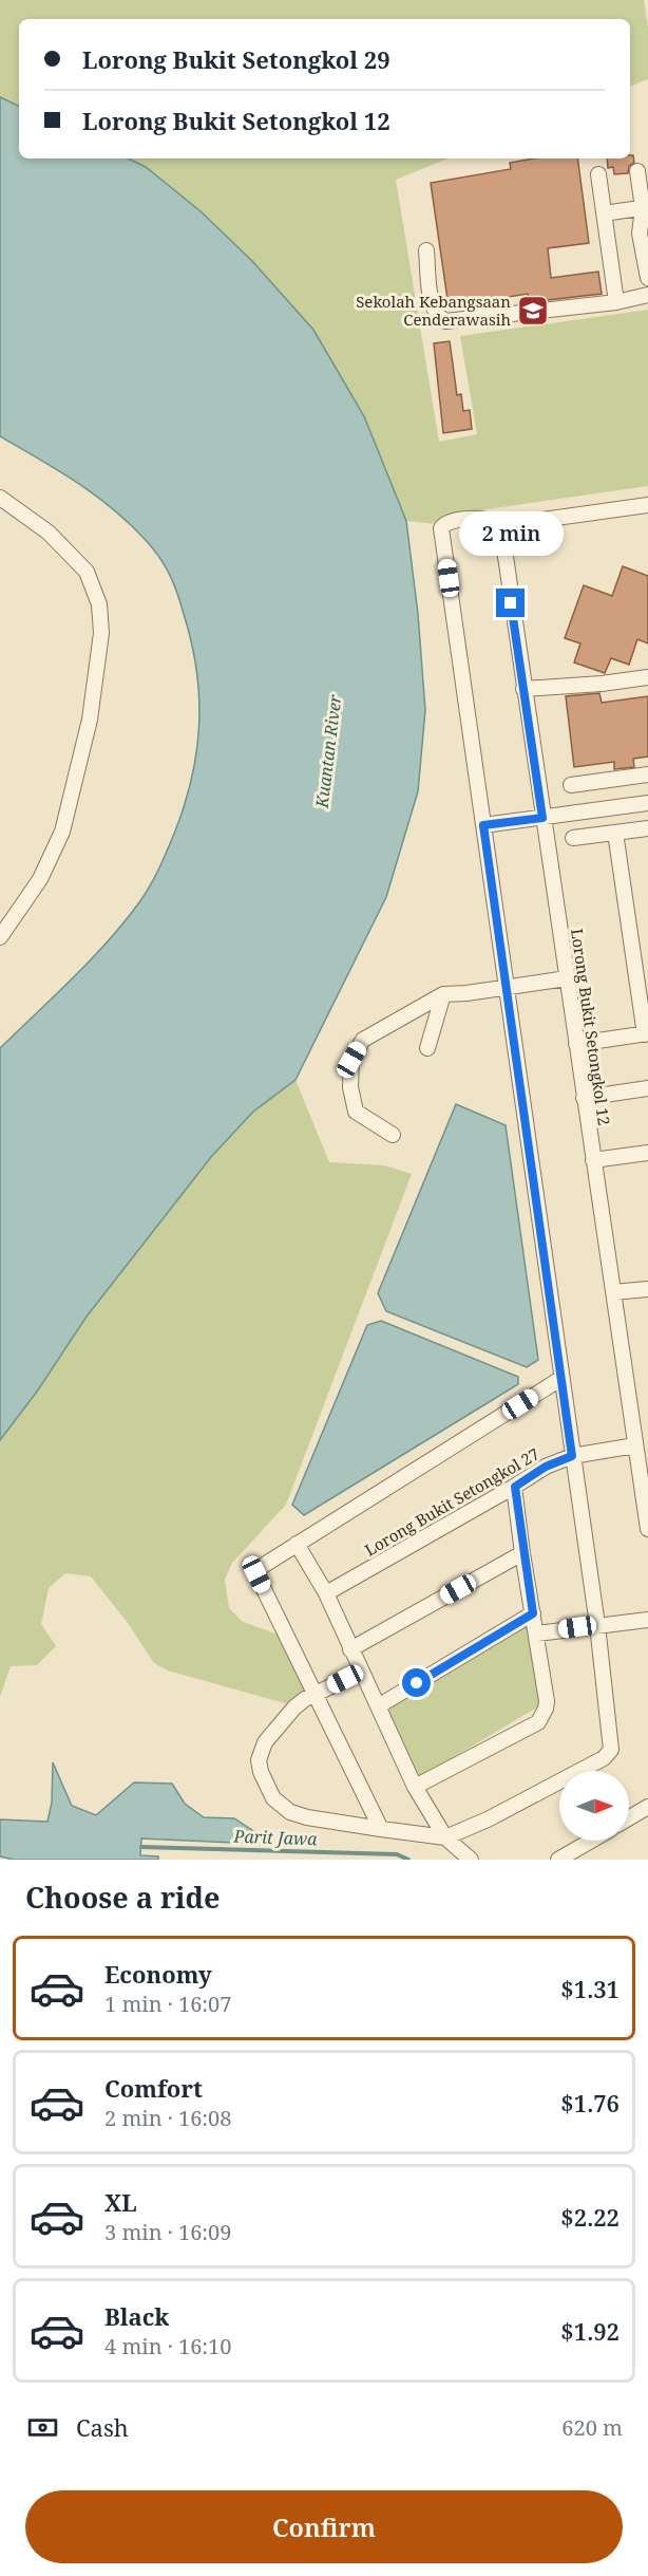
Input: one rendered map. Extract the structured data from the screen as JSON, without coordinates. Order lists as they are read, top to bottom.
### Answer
{
  "streets": {
    "street": ["Lorong Bukit Setongkol 12", "Lorong Bukit Setongkol 27"]
  },
  "crossings": [
    ["Lorong Bukit Setongkol 12", "Lorong Bukit Setongkol 27"]
  ],
  "water": ["Kuantan River", "Parit Jawa"],
  "places": {
    "school or university": ["Sekolah Kebangsaan Cenderawasih"]
  },
  "north": "right",
  "page": {
    "banner": ["Lorong Bukit Setongkol 29", "Lorong Bukit Setongkol 12"],
    "bubble": "2 min",
    "heading": "Choose a ride",
    "list": [
      {
        "name": "Economy",
        "note": "1 min · 16:07",
        "value": "$1.31"
      },
      {
        "name": "Comfort",
        "note": "2 min · 16:08",
        "value": "$1.76"
      },
      {
        "name": "XL",
        "note": "3 min · 16:09",
        "value": "$2.22"
      },
      {
        "name": "Black",
        "note": "4 min · 16:10",
        "value": "$1.92"
      }
    ],
    "pay": ["Cash", "620 m"],
    "buttons": "Confirm"
  }
}
